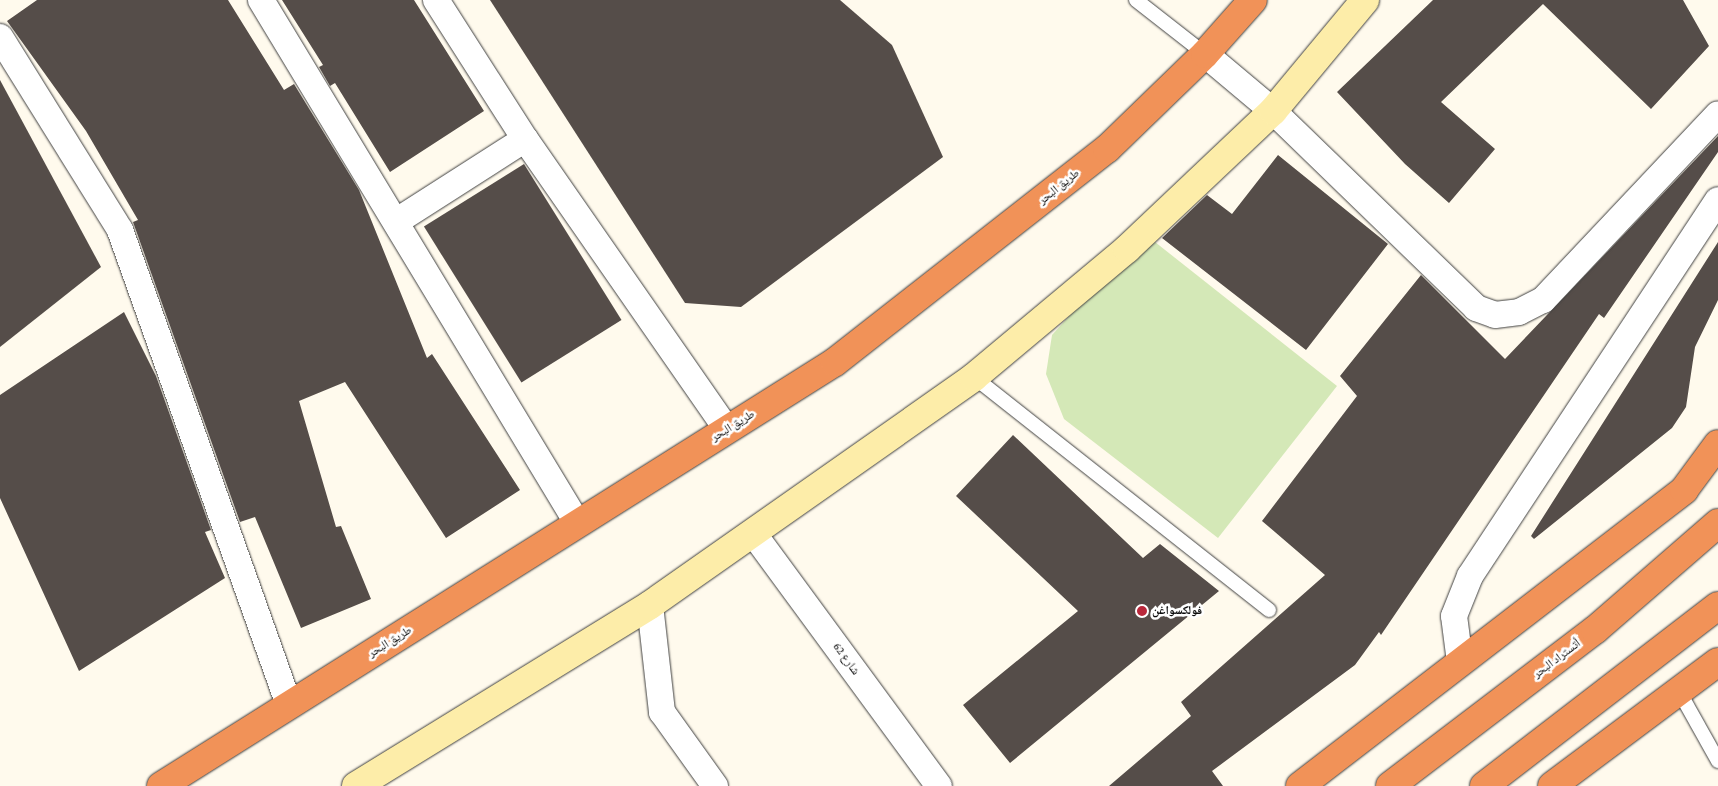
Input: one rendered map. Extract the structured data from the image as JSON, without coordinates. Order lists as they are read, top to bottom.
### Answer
{
  "streets": {
    "highway": ["طريق البحر", "أتستراد البحر"],
    "street": ["شارع 62"]
  },
  "places": ["فولكسواغن"]
}
